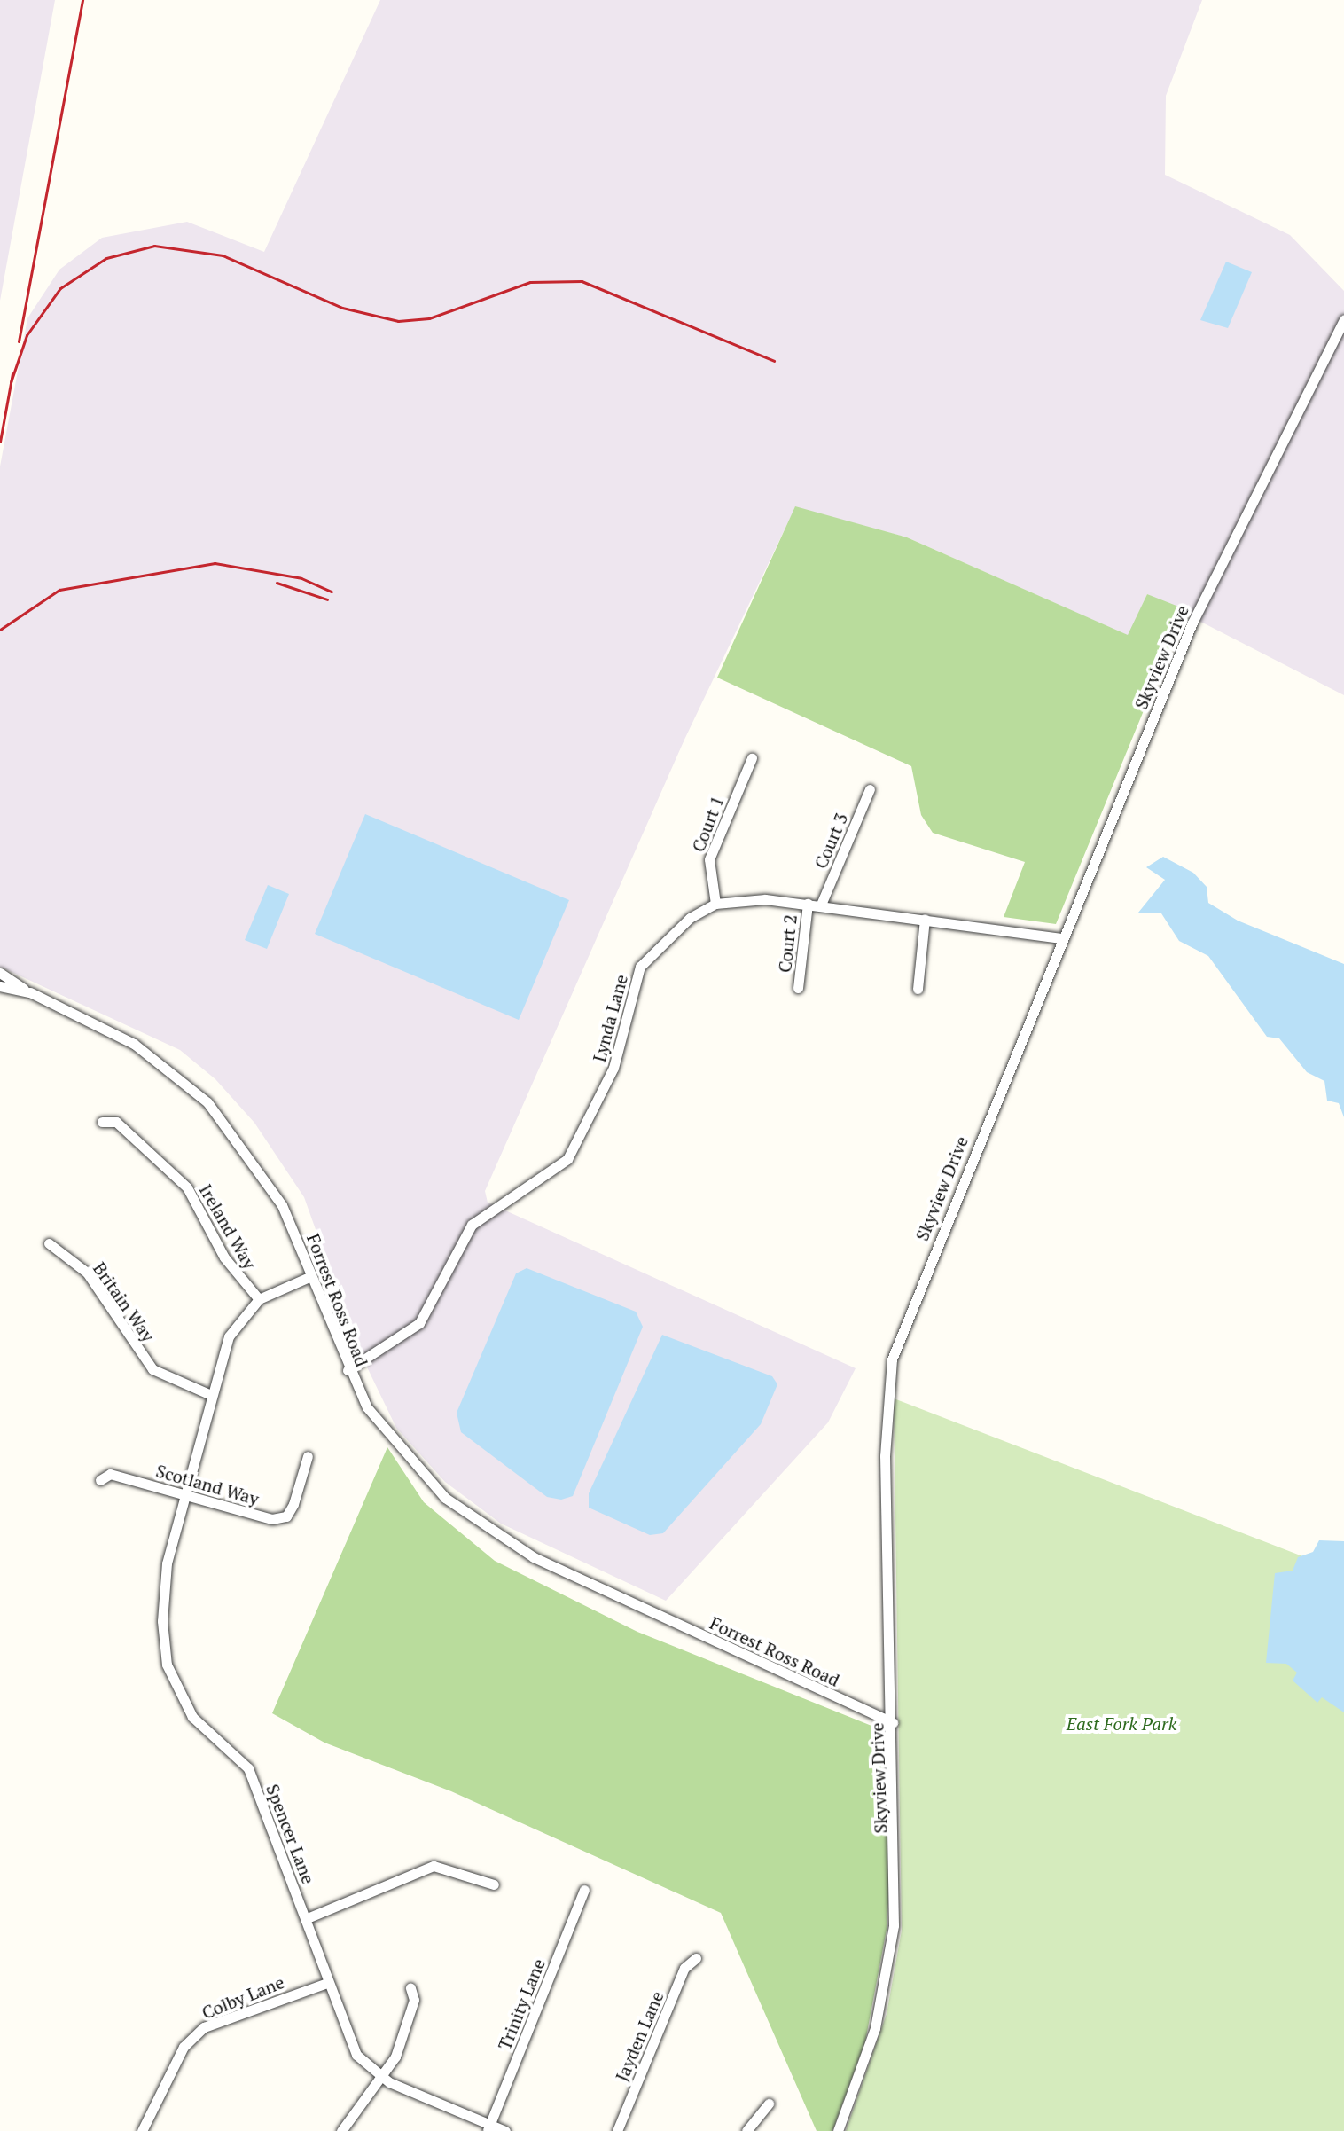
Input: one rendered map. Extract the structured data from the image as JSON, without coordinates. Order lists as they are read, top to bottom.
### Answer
{
  "streets": {
    "street": [
      "Skyview Drive",
      "Court 1",
      "Court 3",
      "Court 2",
      "Lynda Lane",
      "Ireland Way",
      "Forrest Ross Road",
      "Britain Way",
      "Scotland Way",
      "Spencer Lane",
      "Colby Lane",
      "Trinity Lane",
      "Jayden Lane"
    ]
  },
  "crossings": [
    ["Skyview Drive", "Forrest Ross Road"],
    ["Court 1", "Lynda Lane"],
    ["Lynda Lane", "Forrest Ross Road"],
    ["Ireland Way", "Spencer Lane"],
    ["Forrest Ross Road", "Spencer Lane"],
    ["Britain Way", "Spencer Lane"],
    ["Scotland Way", "Spencer Lane"],
    ["Spencer Lane", "Colby Lane"],
    ["Spencer Lane", "Trinity Lane"]
  ],
  "parks": ["East Fork Park"]
}
